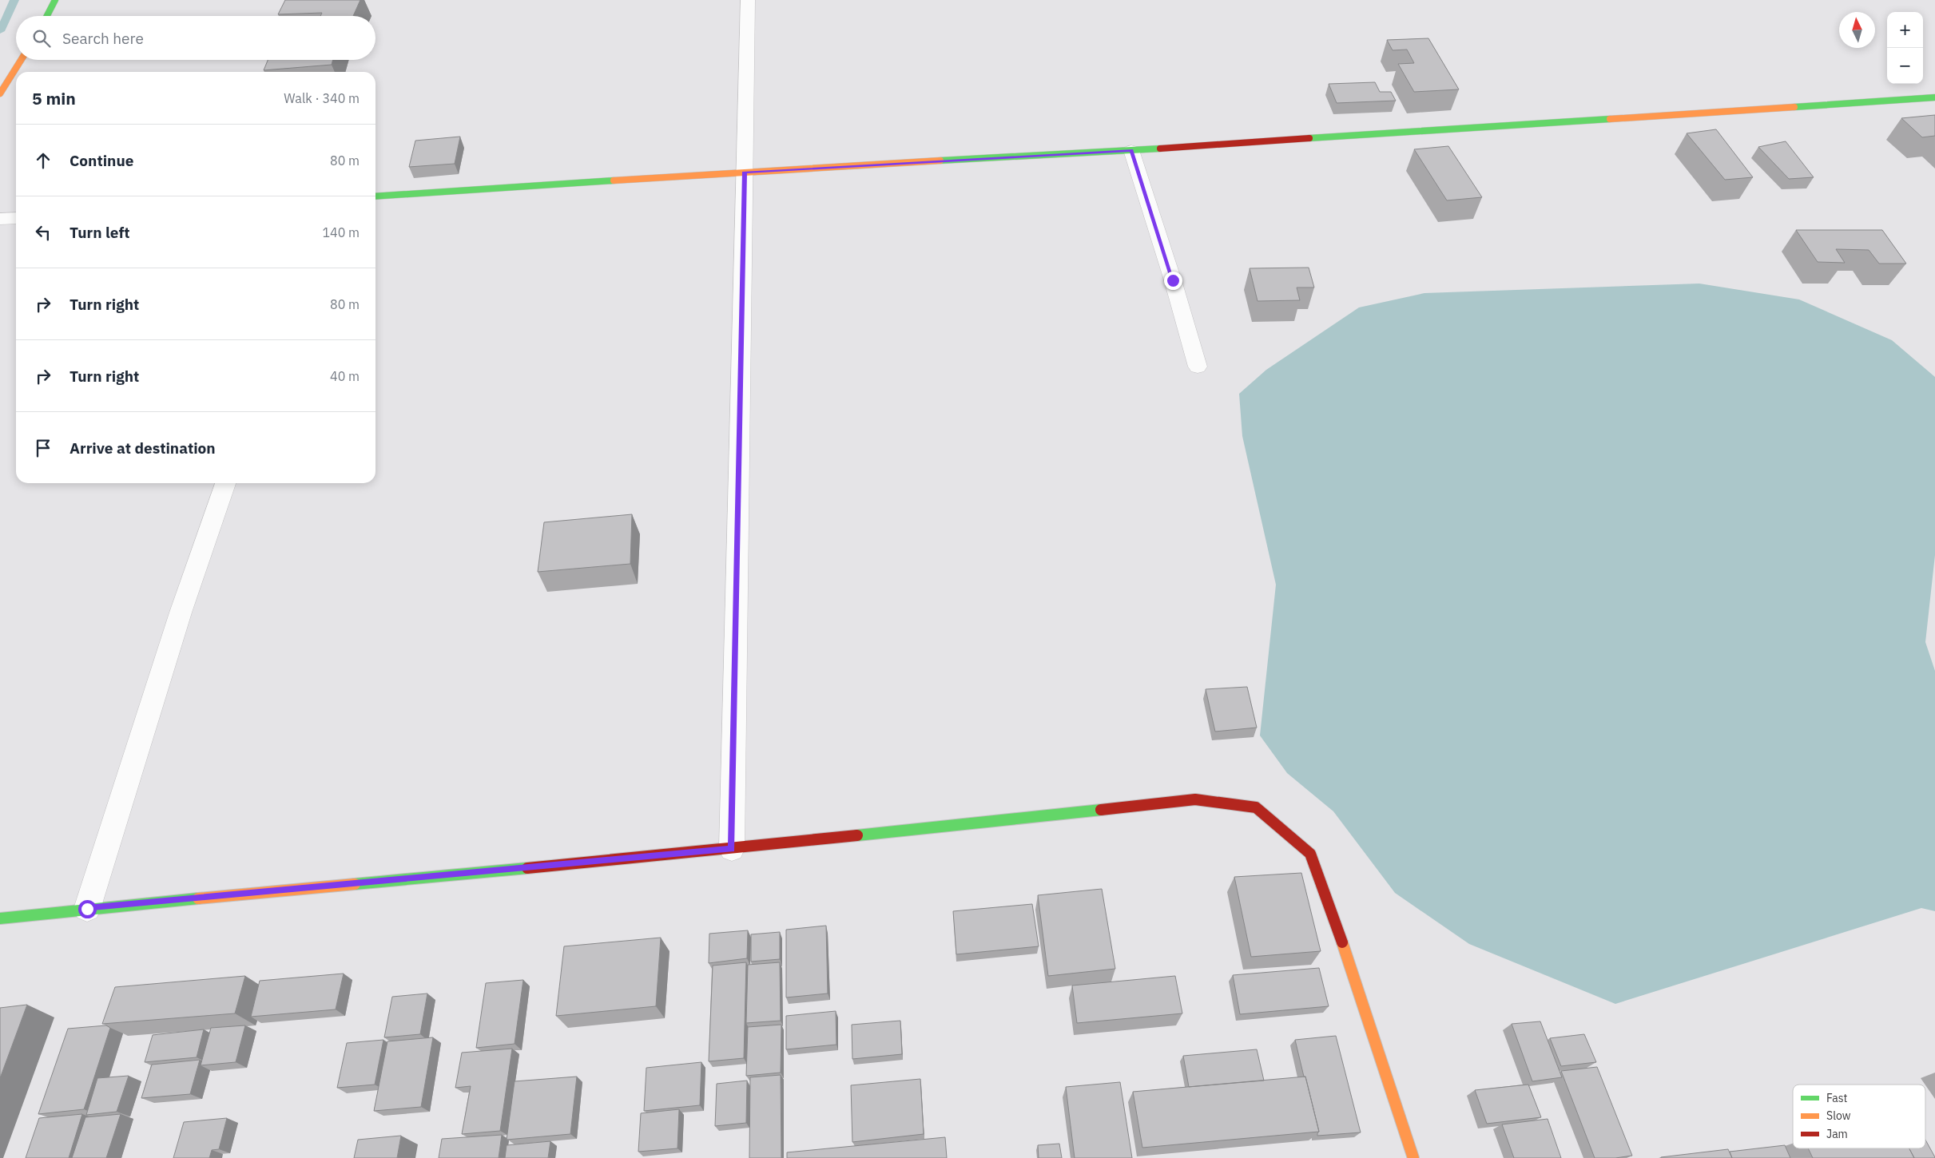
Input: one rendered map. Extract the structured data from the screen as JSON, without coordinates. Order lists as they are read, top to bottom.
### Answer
{
  "legend": ["Fast", "Slow", "Jam"],
  "north": "top",
  "page": {
    "map_buttons": ["+", "−"],
    "search": "Search here",
    "heading": ["5 min", "Walk · 340 m"],
    "list": [
      ["Continue", "80 m"],
      ["Turn left", "140 m"],
      ["Turn right", "80 m"],
      ["Turn right", "40 m"],
      "Arrive at destination"
    ]
  }
}
